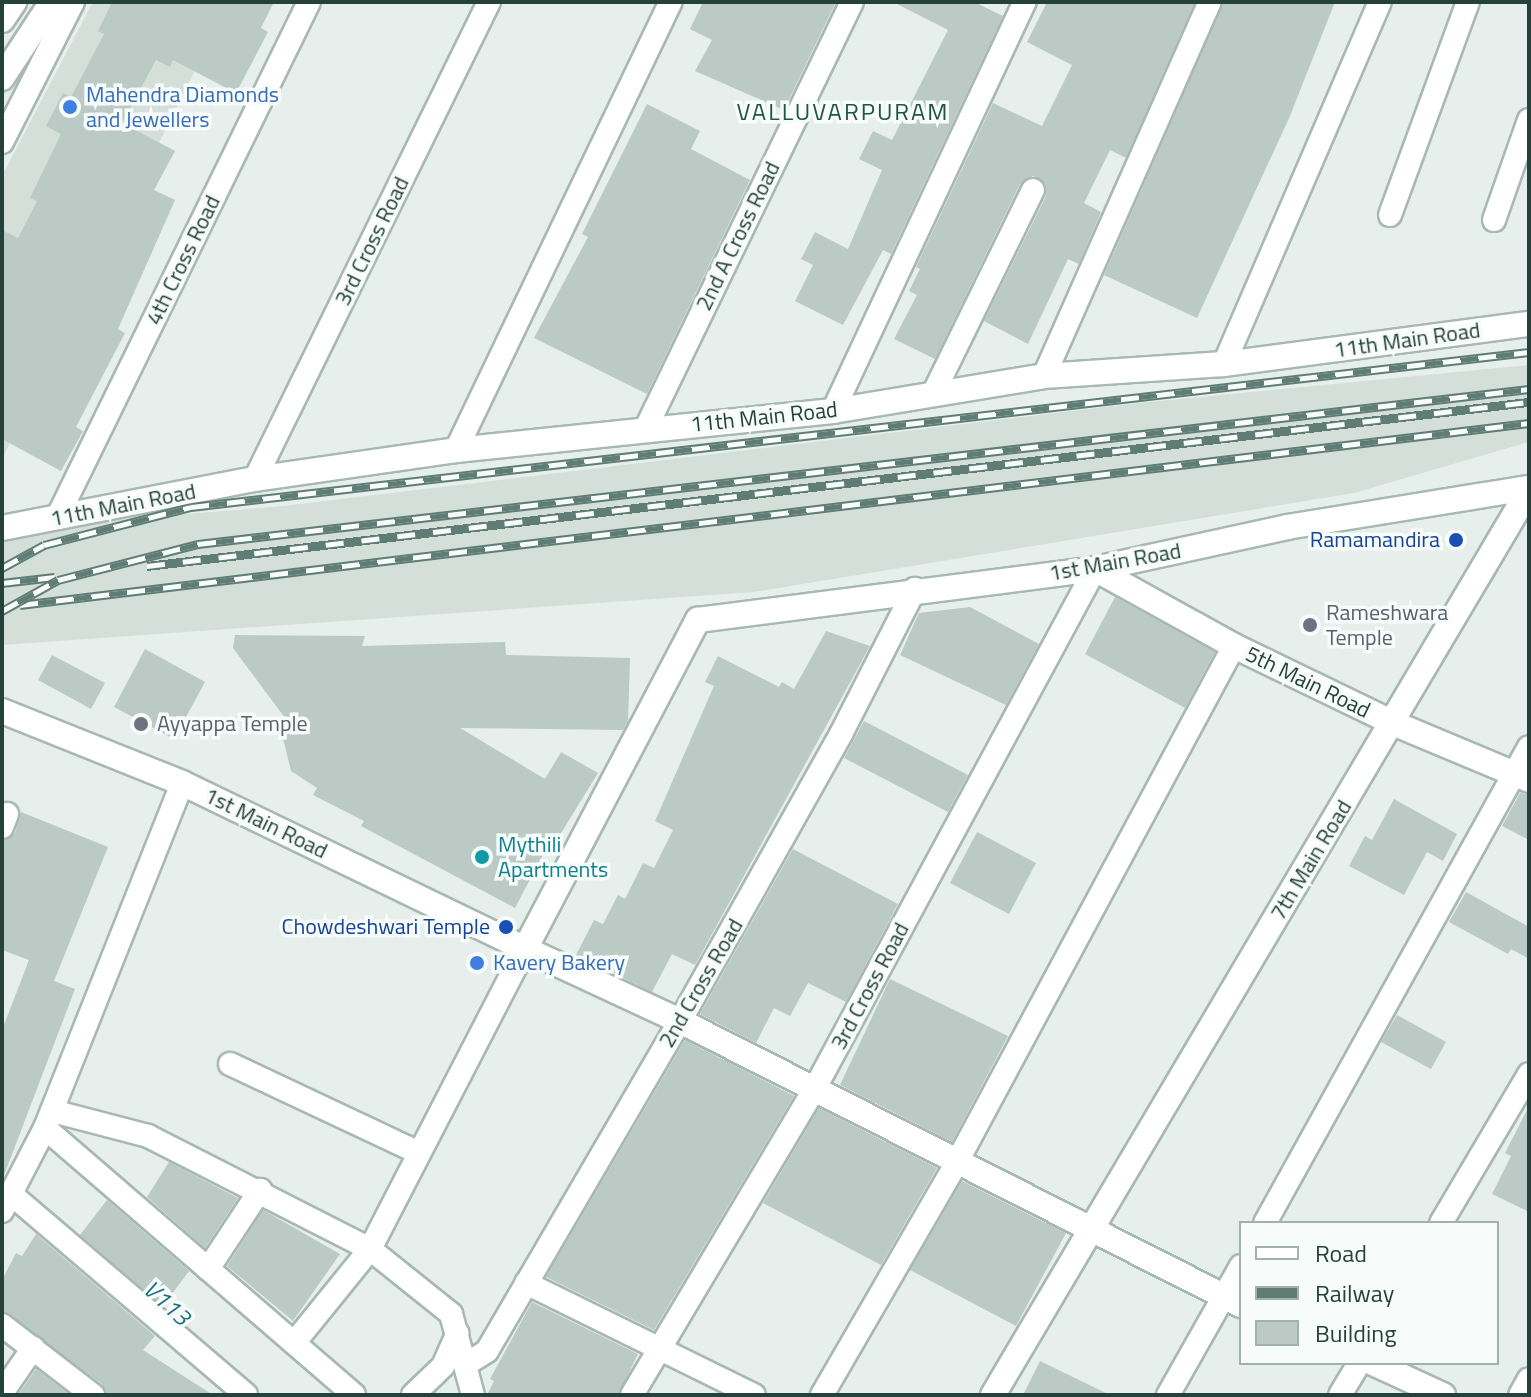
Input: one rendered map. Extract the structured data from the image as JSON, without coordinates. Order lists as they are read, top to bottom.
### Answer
{
  "streets": {
    "main road": [
      "11th Main Road",
      "1st Main Road",
      "5th Main Road",
      "7th Main Road"
    ],
    "street": [
      "2nd A Cross Road",
      "3rd Cross Road",
      "4th Cross Road",
      "2nd Cross Road"
    ]
  },
  "crossings": [
    ["2nd A Cross Road", "11th Main Road"],
    ["3rd Cross Road", "11th Main Road"],
    ["3rd Cross Road", "1st Main Road"],
    ["3rd Cross Road", "5th Main Road"],
    ["4th Cross Road", "11th Main Road"],
    ["1st Main Road", "5th Main Road"],
    ["1st Main Road", "7th Main Road"],
    ["1st Main Road", "2nd Cross Road"],
    ["5th Main Road", "7th Main Road"]
  ],
  "districts": ["VALLUVARPURAM"],
  "water": ["V113"],
  "places": [
    "Mahendra Diamonds and Jewellers",
    "Ramamandira",
    "Rameshwara Temple",
    "Ayyappa Temple",
    "Mythili Apartments",
    "Chowdeshwari Temple",
    "Kavery Bakery"
  ],
  "legend": ["Road", "Railway", "Building"]
}
